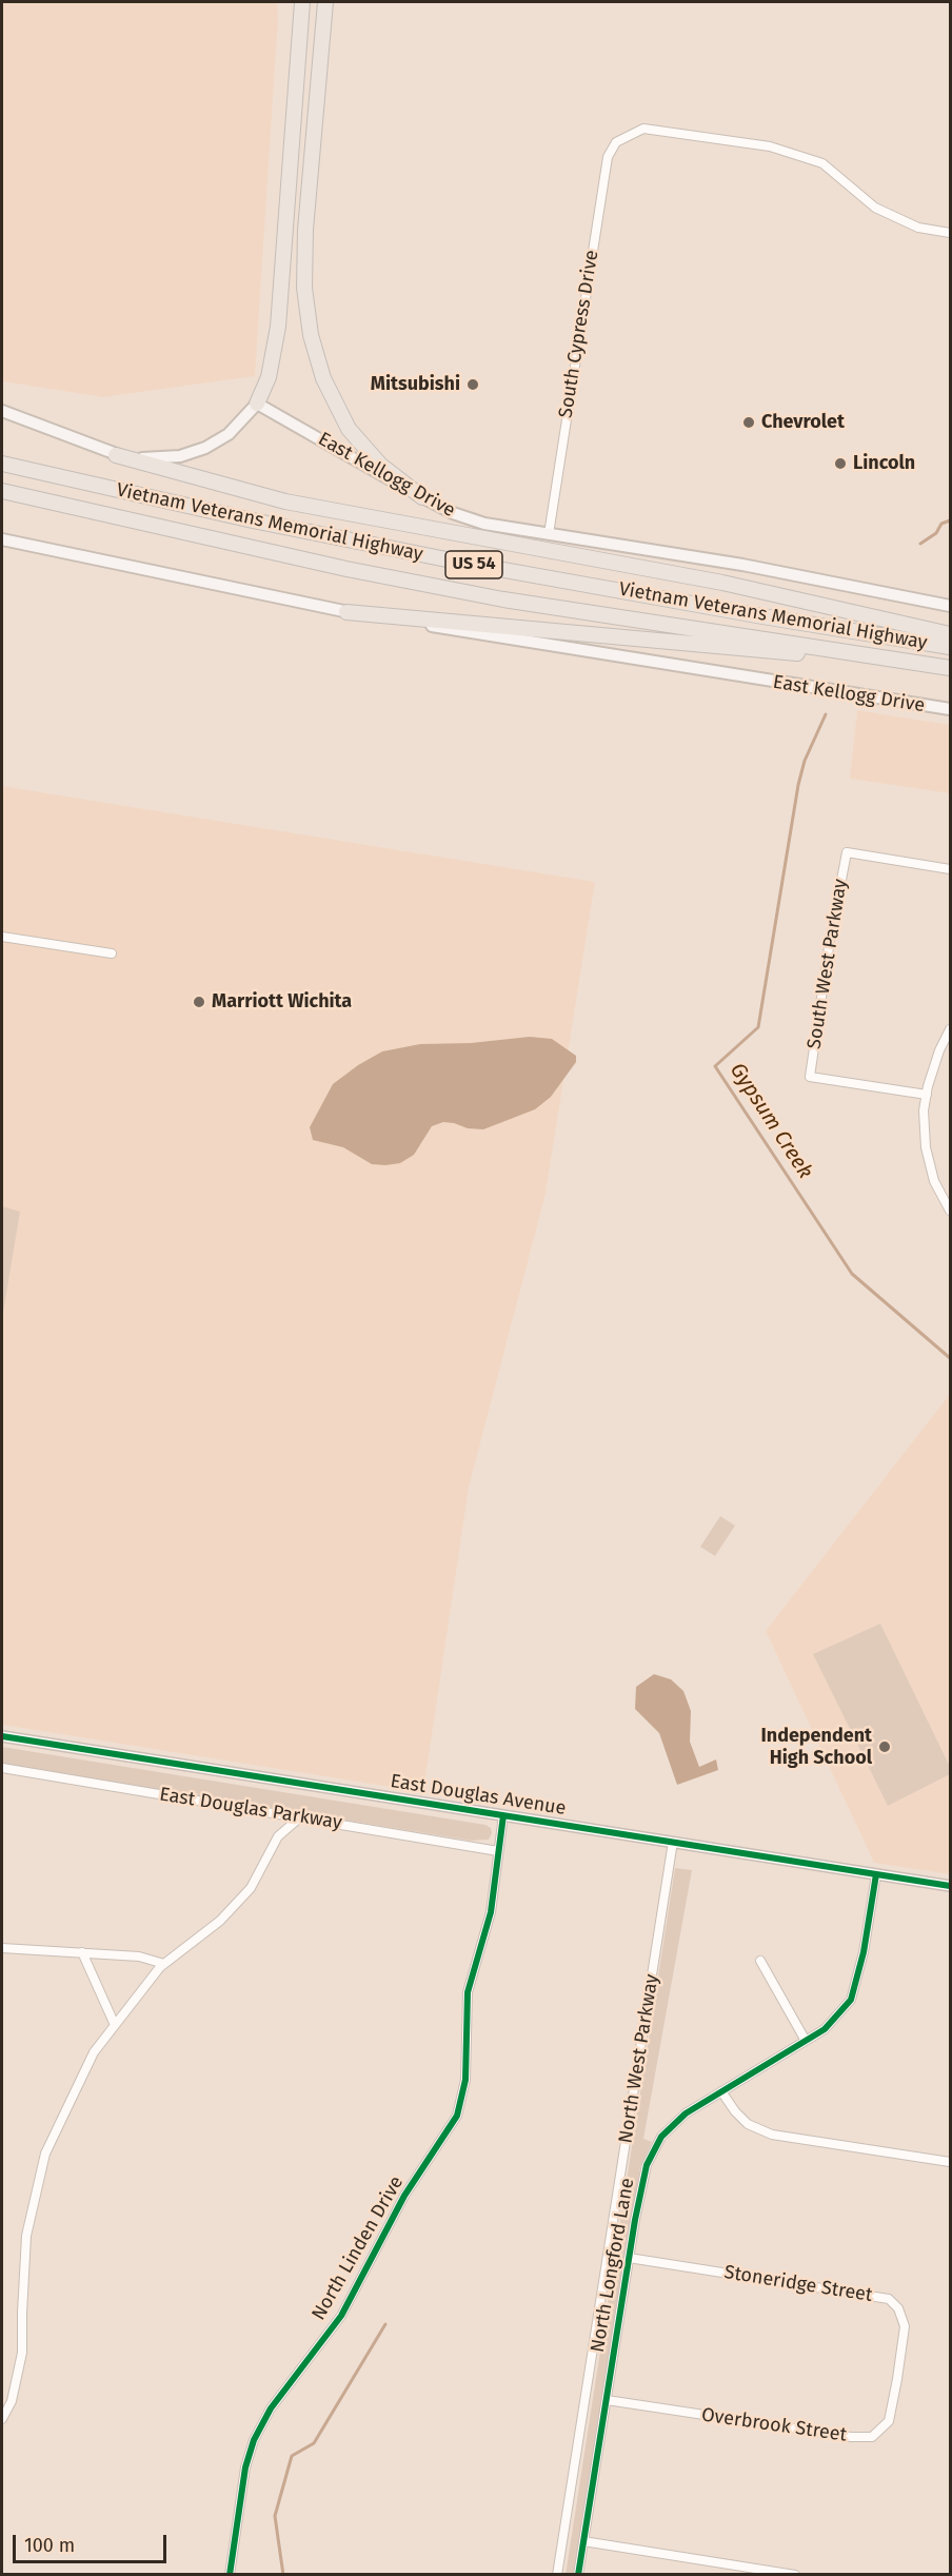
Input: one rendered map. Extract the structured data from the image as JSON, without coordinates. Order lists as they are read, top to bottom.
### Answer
{
  "streets": {
    "highway": ["Vietnam Veterans Memorial Highway", "US 54"],
    "main road": ["East Kellogg Drive"],
    "street": [
      "South Cypress Drive",
      "South West Parkway",
      "East Douglas Avenue",
      "East Douglas Parkway",
      "North West Parkway",
      "North Linden Drive",
      "North Longford Lane",
      "Stoneridge Street",
      "Overbrook Street"
    ]
  },
  "crossings": [
    ["South Cypress Drive", "East Kellogg Drive"],
    ["East Douglas Avenue", "North West Parkway"],
    ["East Douglas Avenue", "North Linden Drive"],
    ["East Douglas Avenue", "North Longford Lane"],
    ["East Douglas Parkway", "North Linden Drive"],
    ["North Longford Lane", "Stoneridge Street"],
    ["North Longford Lane", "Overbrook Street"],
    ["Stoneridge Street", "Overbrook Street"]
  ],
  "water": ["Gypsum Creek"],
  "places": [
    "Mitsubishi",
    "Chevrolet",
    "Lincoln",
    "Marriott Wichita",
    "Independent High School"
  ],
  "scale_bar": "100 m"
}
